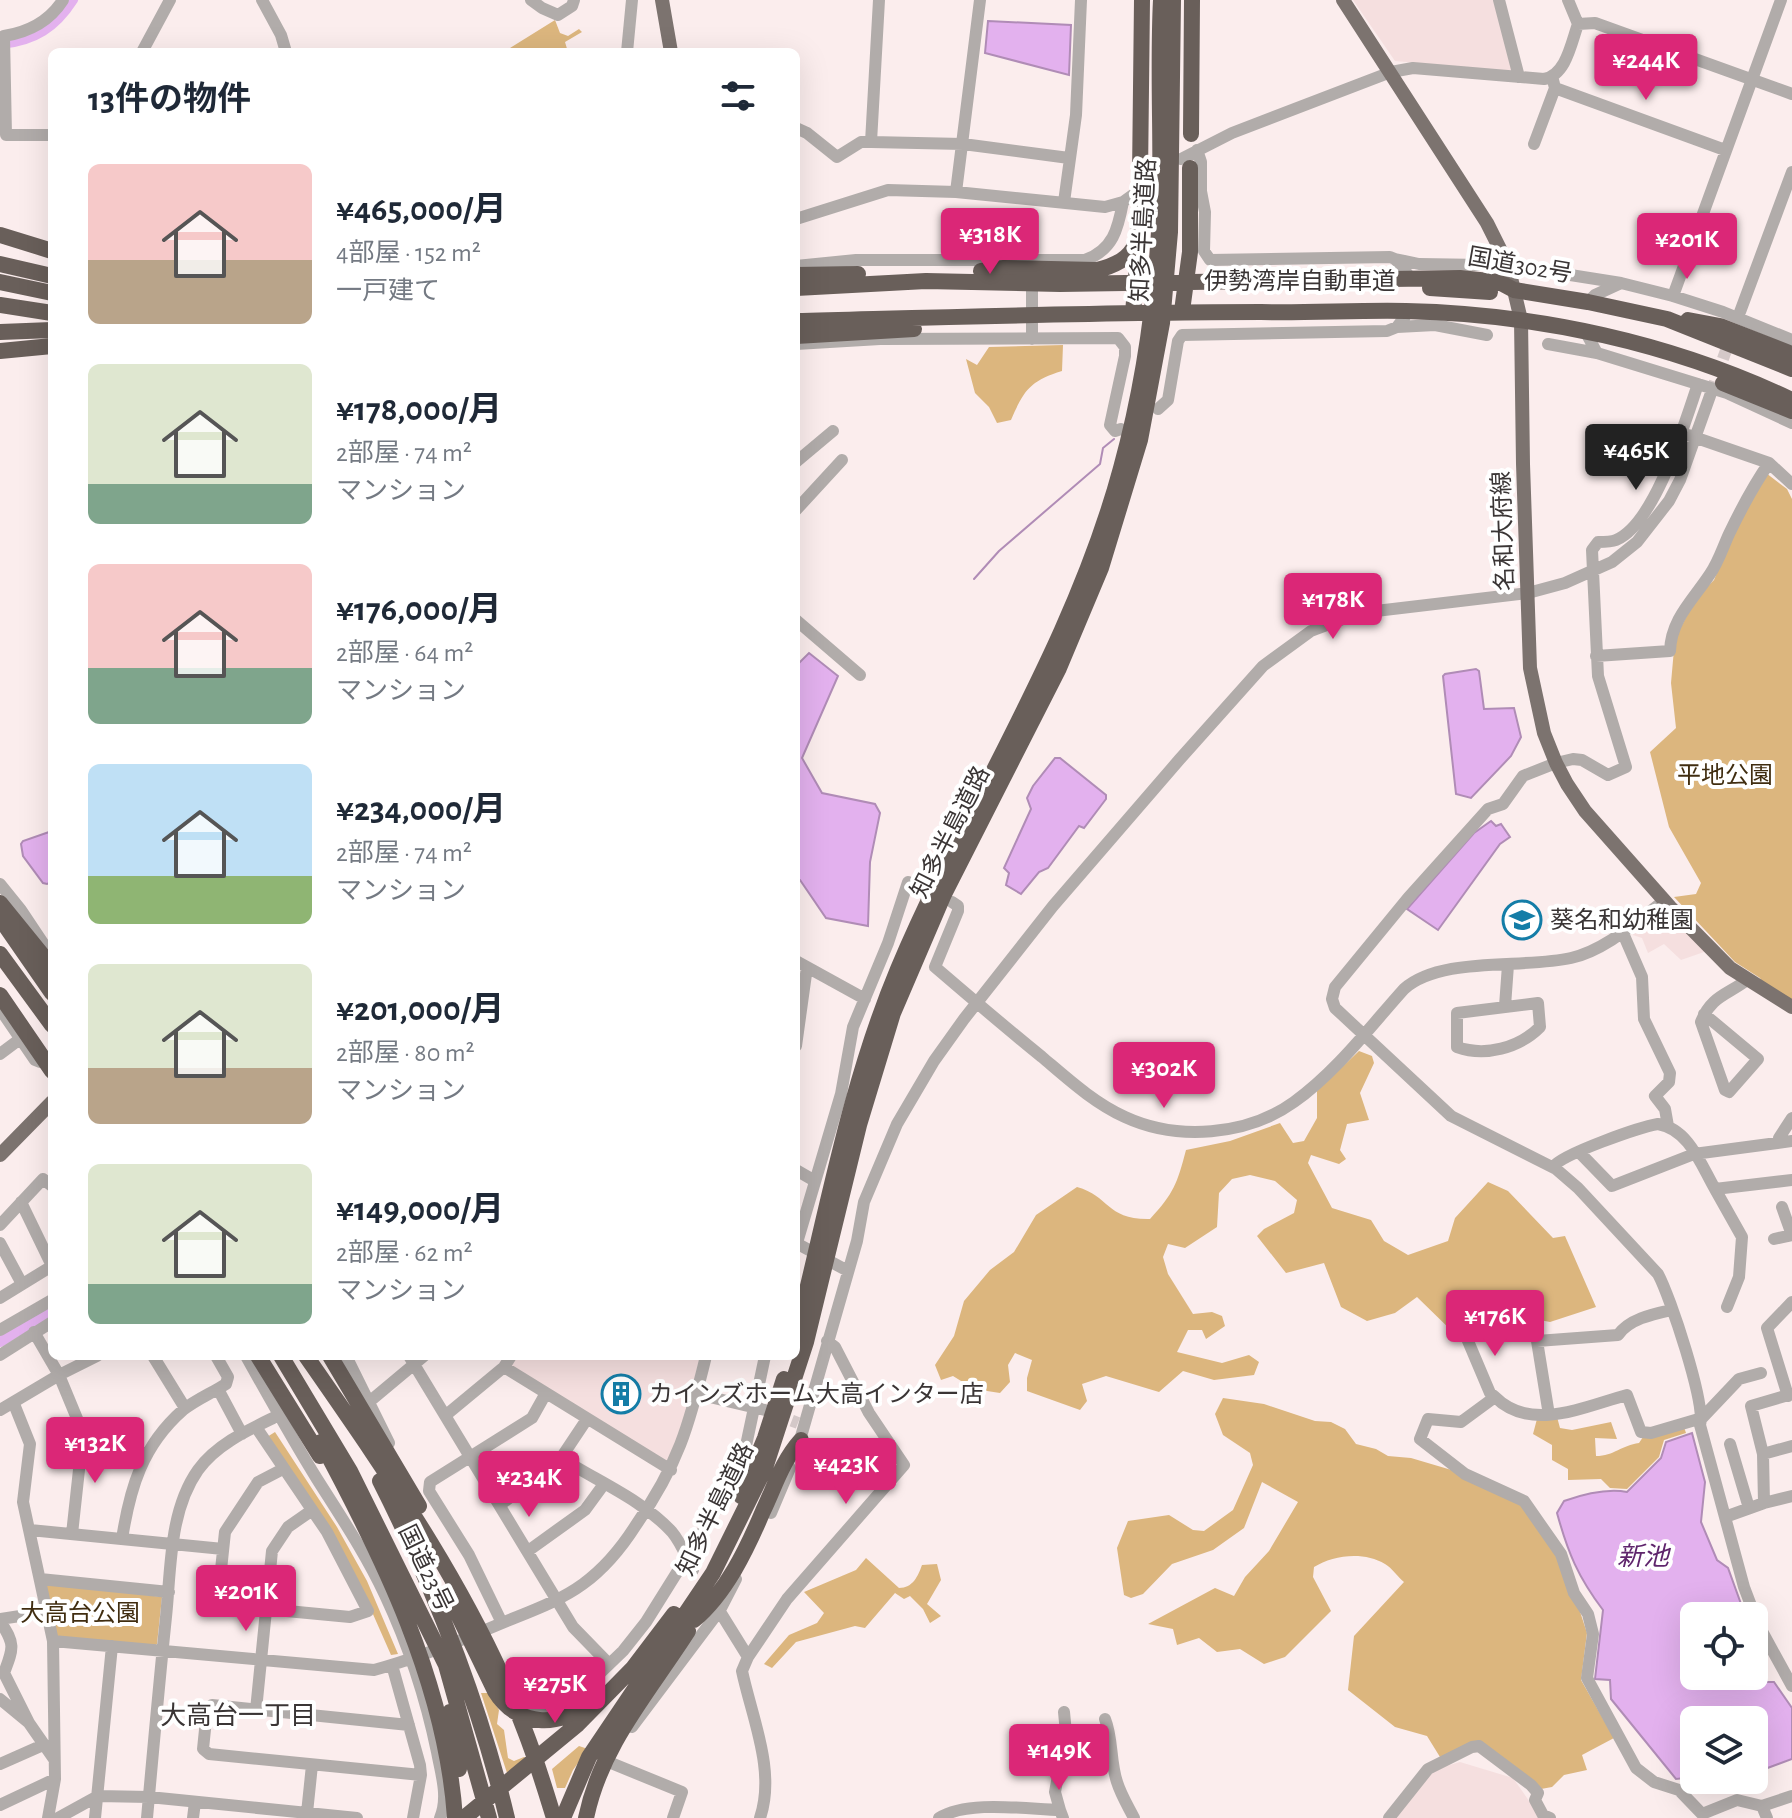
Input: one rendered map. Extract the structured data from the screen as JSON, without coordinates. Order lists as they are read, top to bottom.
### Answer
{
  "streets": {
    "highway": [
      "知多半島道路",
      "国道302号",
      "伊勢湾岸自動車道",
      "国道23号"
    ],
    "main road": ["名和大府線"]
  },
  "crossings": [
    ["国道302号", "伊勢湾岸自動車道"],
    ["国道302号", "名和大府線"]
  ],
  "districts": ["大高台一丁目"],
  "water": ["新池"],
  "parks": ["平地公園", "大高台公園"],
  "places": {
    "school or university": ["葵名和幼稚園"],
    "building": ["カインズホーム大高インター店"]
  },
  "page": {
    "price": [
      "¥244K",
      "¥318K",
      "¥201K",
      "¥465K",
      "¥178K",
      "¥302K",
      "¥176K",
      "¥132K",
      "¥423K",
      "¥234K",
      "¥201K",
      "¥275K",
      "¥149K"
    ],
    "heading": "13件の物件",
    "list": [
      {
        "name": "¥465,000/月",
        "note": "4部屋 · 152 m² · 一戸建て"
      },
      {
        "name": "¥178,000/月",
        "note": "2部屋 · 74 m² · マンション"
      },
      {
        "name": "¥176,000/月",
        "note": "2部屋 · 64 m² · マンション"
      },
      {
        "name": "¥234,000/月",
        "note": "2部屋 · 74 m² · マンション"
      },
      {
        "name": "¥201,000/月",
        "note": "2部屋 · 80 m² · マンション"
      },
      {
        "name": "¥149,000/月",
        "note": "2部屋 · 62 m² · マンション"
      }
    ]
  }
}
